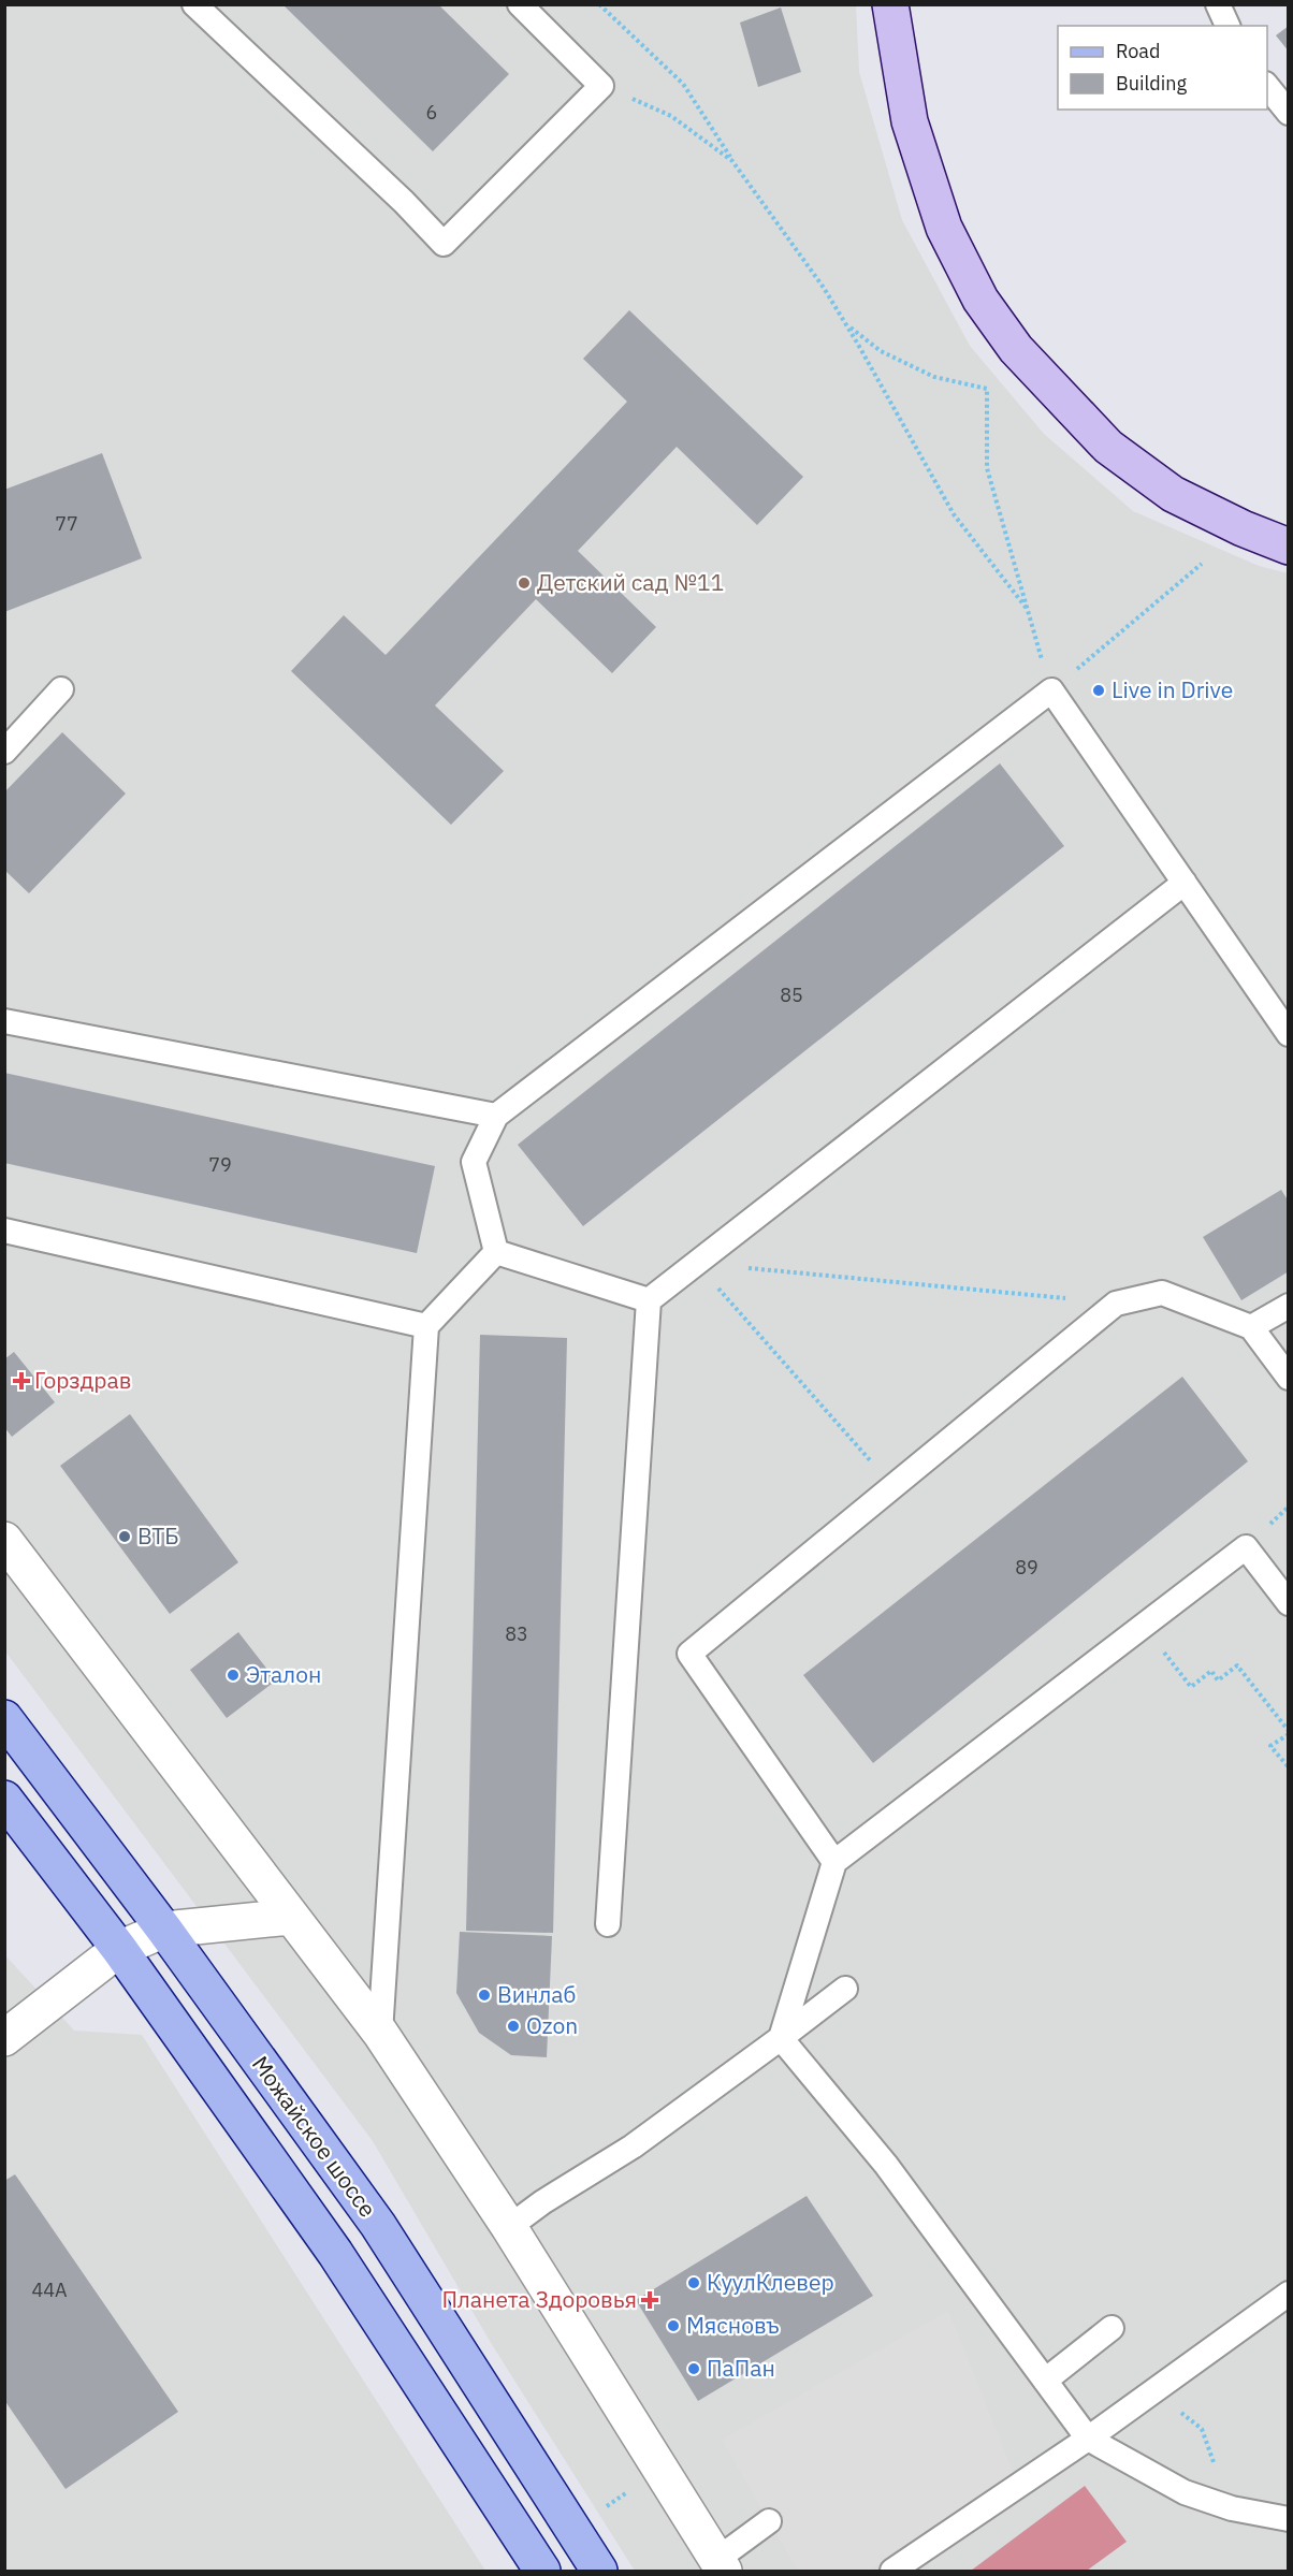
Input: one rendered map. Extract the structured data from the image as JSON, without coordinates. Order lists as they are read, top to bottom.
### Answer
{
  "streets": {
    "main road": ["Можайское шоссе"]
  },
  "places": {
    "other": [
      "Детский сад №11",
      "Live in Drive",
      "ВТБ",
      "Эталон",
      "Винлаб",
      "Ozon",
      "КуулКлевер",
      "Мясновъ",
      "ПаПан"
    ],
    "health": ["Горздрав", "Планета Здоровья"]
  },
  "house_numbers": [
    "6",
    "77",
    "85",
    "79",
    "89",
    "83",
    "44А"
  ],
  "legend": ["Road", "Building"]
}
